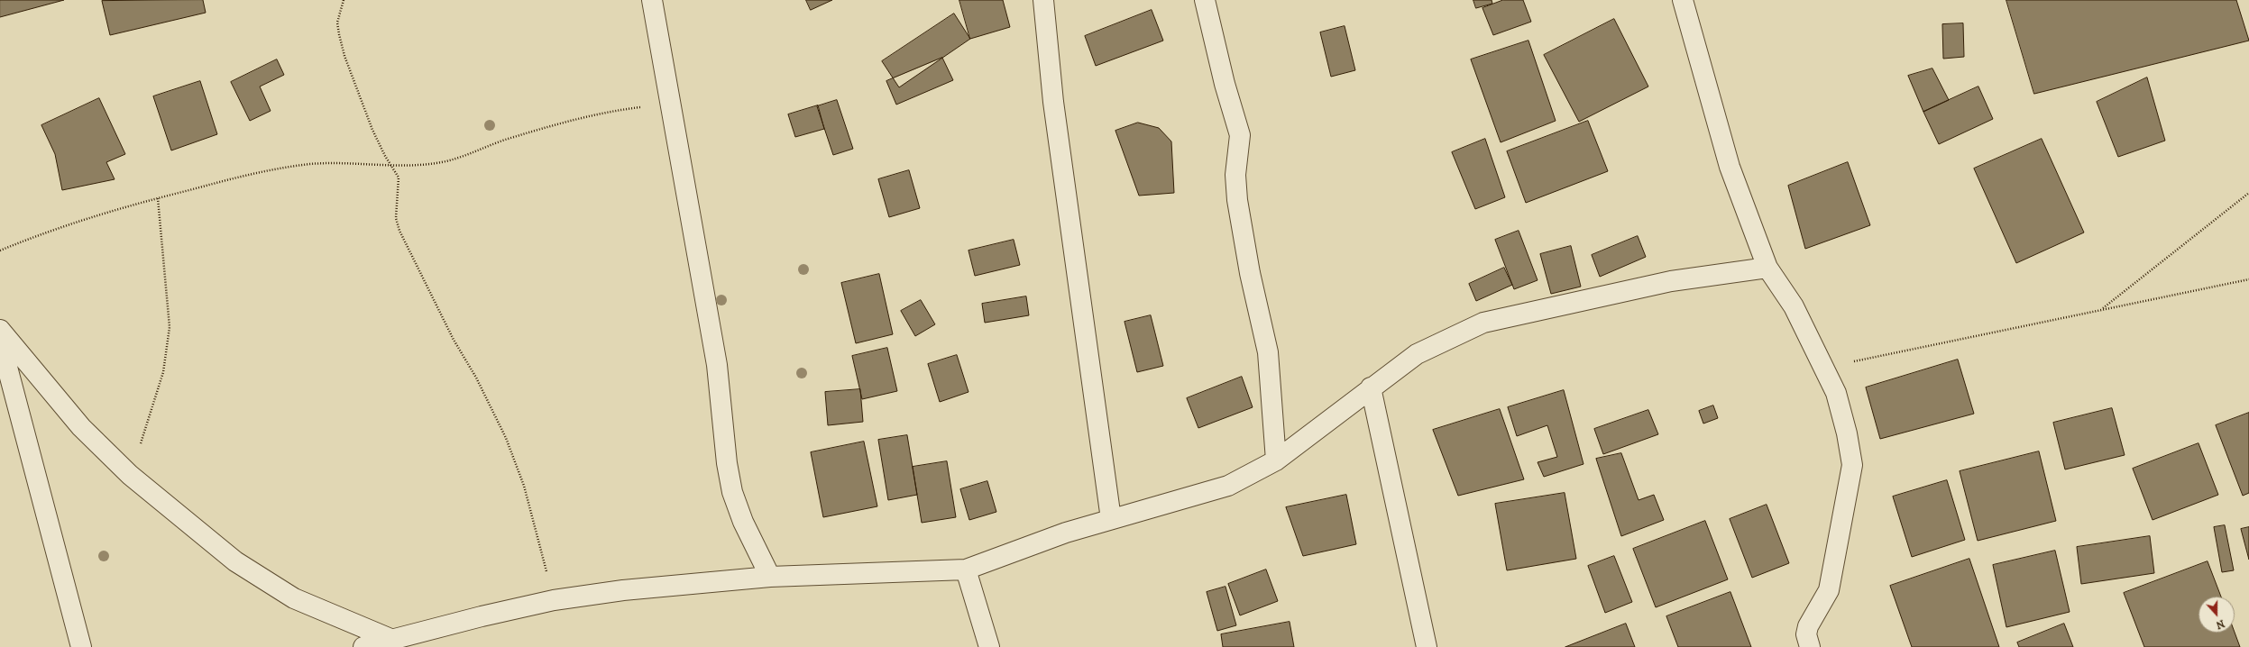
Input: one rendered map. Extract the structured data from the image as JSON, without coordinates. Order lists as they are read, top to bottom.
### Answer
{
  "north": "bottom"
}
